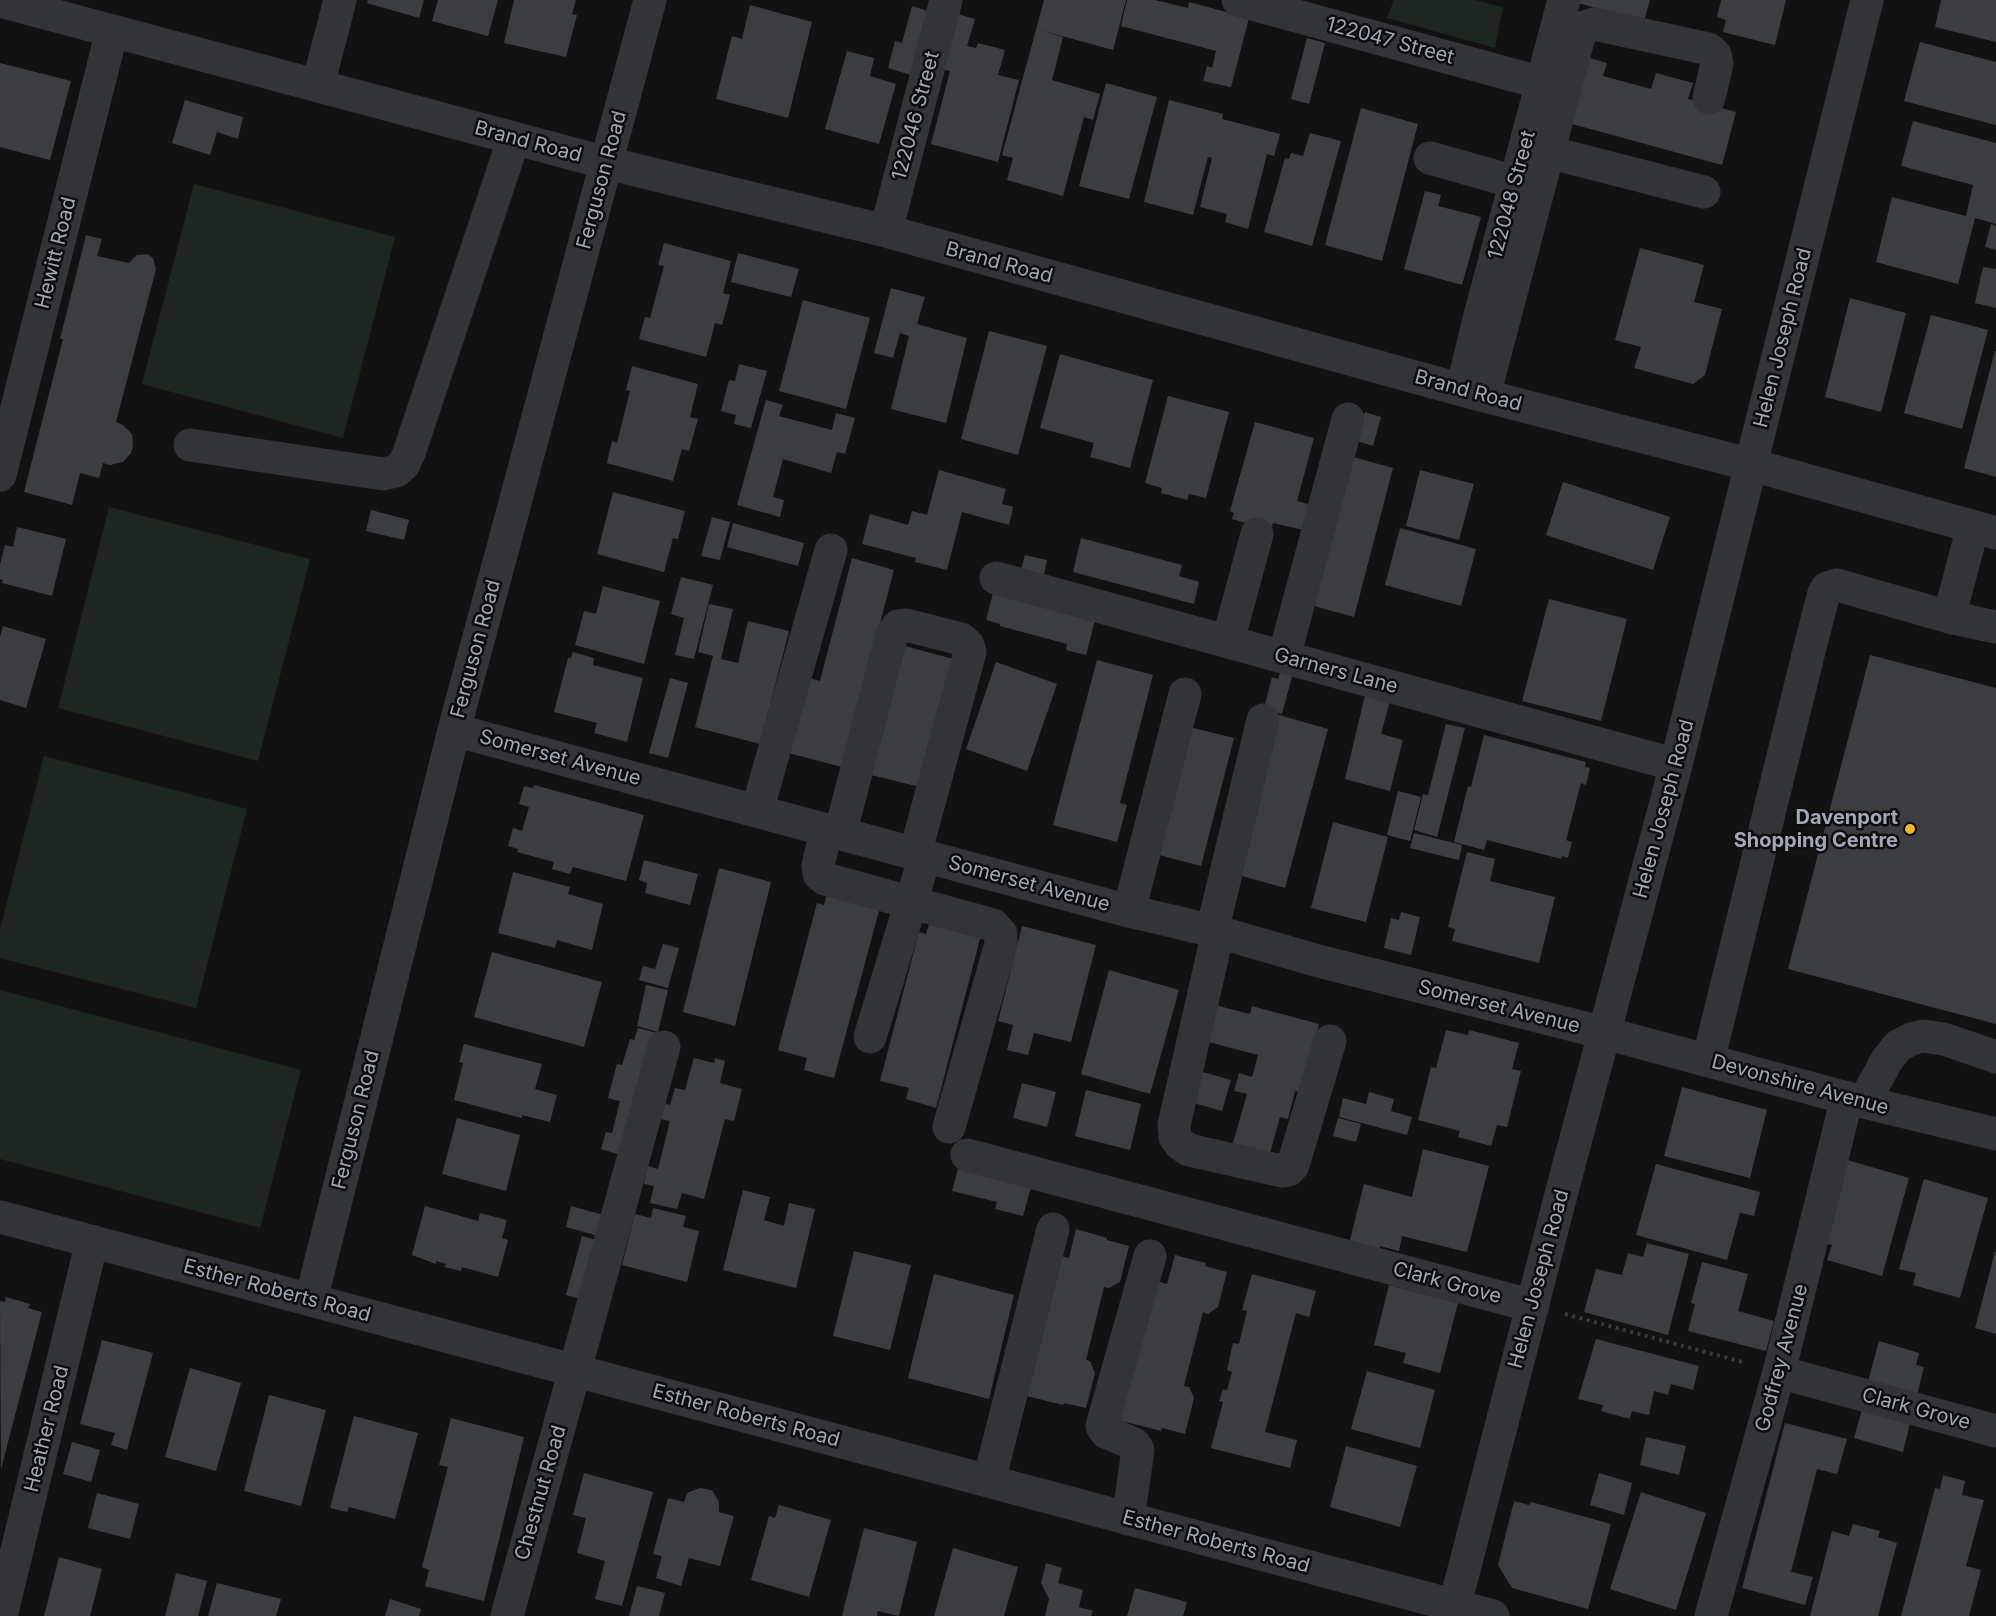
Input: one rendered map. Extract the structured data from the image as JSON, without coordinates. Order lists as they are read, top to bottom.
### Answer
{
  "streets": {
    "street": [
      "122047 Street",
      "122046 Street",
      "Brand Road",
      "Ferguson Road",
      "122048 Street",
      "Hewitt Road",
      "Helen Joseph Road",
      "Garners Lane",
      "Somerset Avenue",
      "Devonshire Avenue",
      "Clark Grove",
      "Esther Roberts Road",
      "Godfrey Avenue",
      "Heather Road",
      "Chestnut Road"
    ]
  },
  "crossings": [
    ["122047 Street", "122048 Street"],
    ["122046 Street", "Brand Road"],
    ["Brand Road", "Ferguson Road"],
    ["Brand Road", "122048 Street"],
    ["Brand Road", "Hewitt Road"],
    ["Brand Road", "Helen Joseph Road"],
    ["Ferguson Road", "Somerset Avenue"],
    ["Ferguson Road", "Esther Roberts Road"],
    ["Helen Joseph Road", "Garners Lane"],
    ["Helen Joseph Road", "Somerset Avenue"],
    ["Helen Joseph Road", "Devonshire Avenue"],
    ["Helen Joseph Road", "Clark Grove"],
    ["Helen Joseph Road", "Esther Roberts Road"],
    ["Somerset Avenue", "Devonshire Avenue"],
    ["Devonshire Avenue", "Godfrey Avenue"],
    ["Clark Grove", "Godfrey Avenue"],
    ["Esther Roberts Road", "Heather Road"],
    ["Esther Roberts Road", "Chestnut Road"]
  ],
  "places": ["Davenport Shopping Centre"]
}
